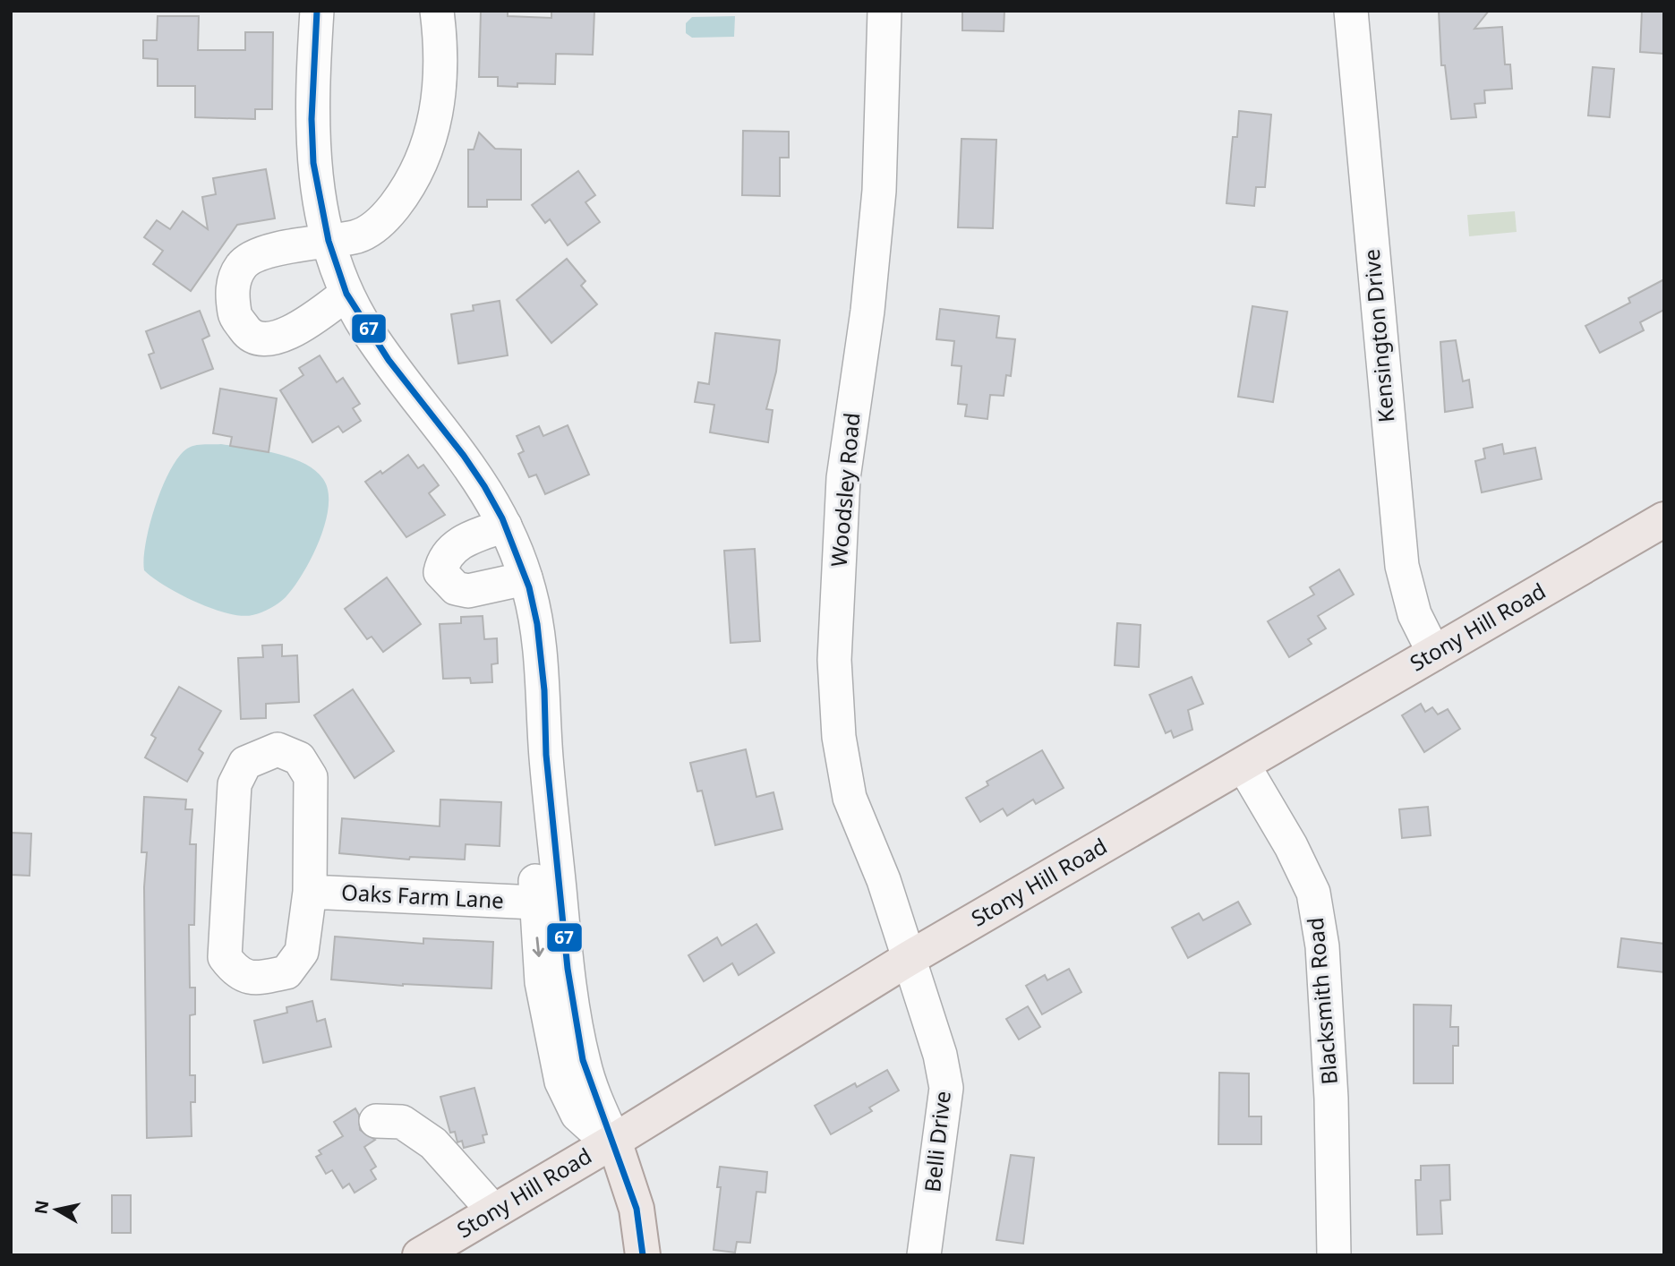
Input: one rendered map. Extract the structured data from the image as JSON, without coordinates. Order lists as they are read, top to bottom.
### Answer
{
  "streets": {
    "main road": ["Stony Hill Road"],
    "street": [
      "Kensington Drive",
      "Woodsley Road",
      "Oaks Farm Lane",
      "Blacksmith Road",
      "Belli Drive"
    ]
  },
  "crossings": [
    ["Kensington Drive", "Stony Hill Road"],
    ["Woodsley Road", "Stony Hill Road"],
    ["Woodsley Road", "Belli Drive"],
    ["Stony Hill Road", "Blacksmith Road"],
    ["Stony Hill Road", "Belli Drive"]
  ],
  "lines": ["transit line 67"],
  "north": "left"
}
